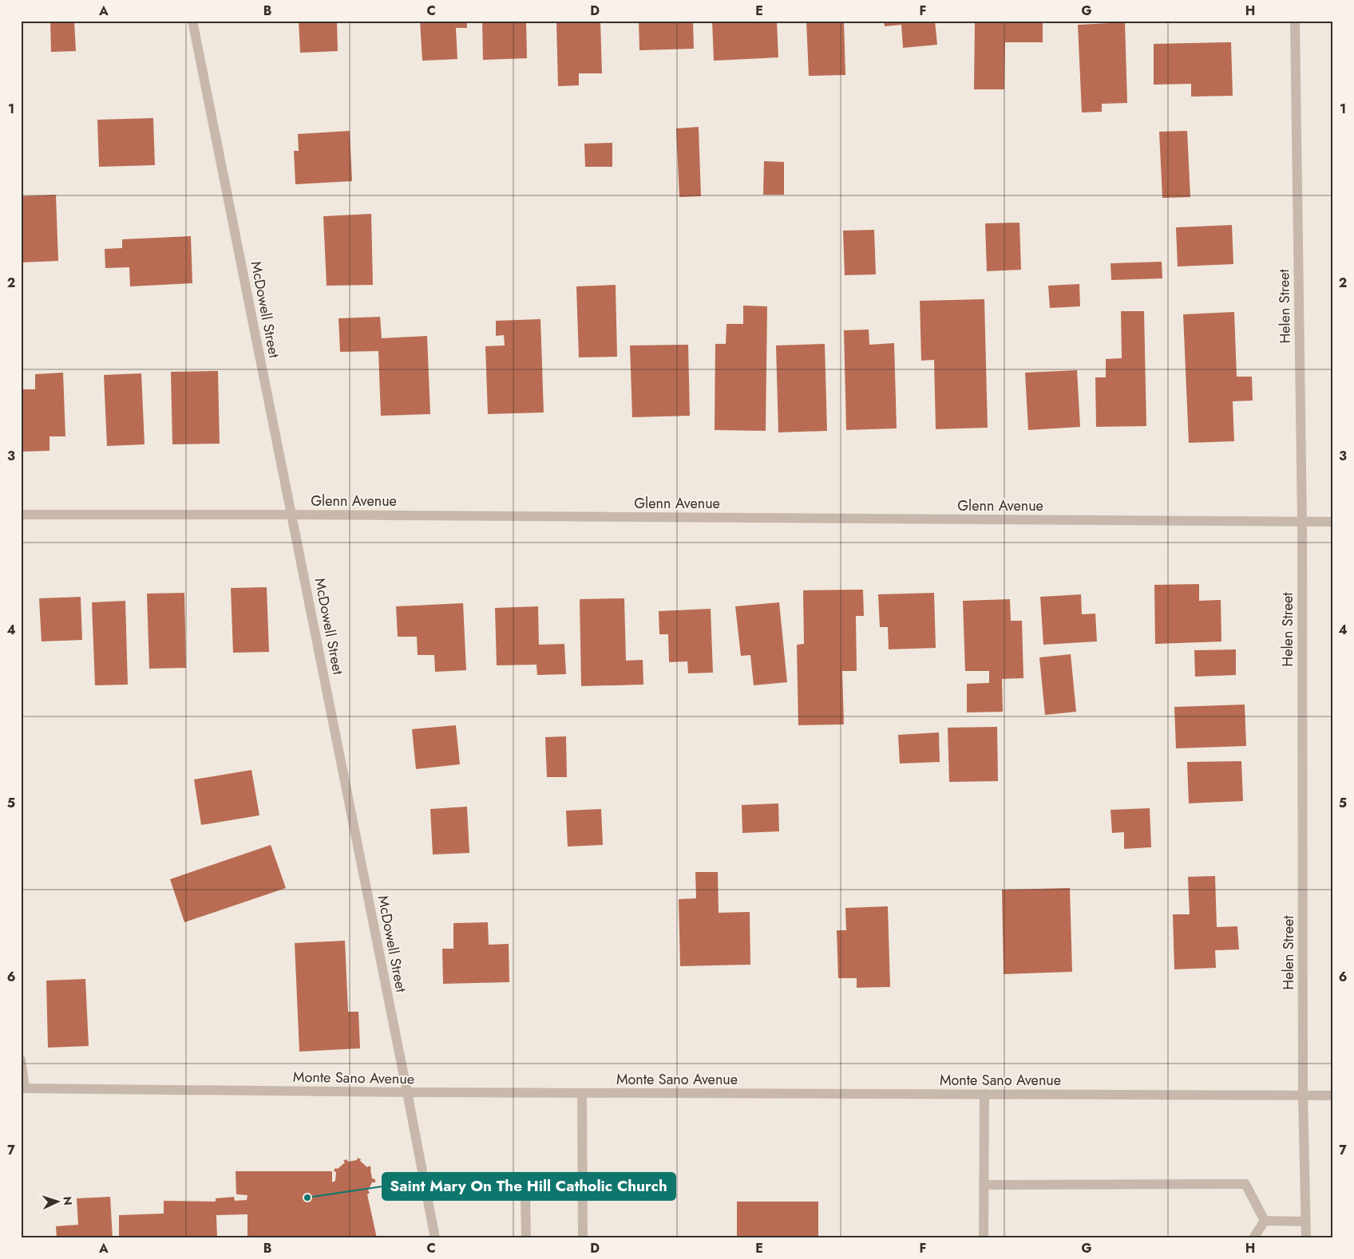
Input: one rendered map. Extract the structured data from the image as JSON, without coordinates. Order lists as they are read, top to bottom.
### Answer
{
  "streets": {
    "street": [
      "Helen Street",
      "McDowell Street",
      "Glenn Avenue",
      "Monte Sano Avenue"
    ]
  },
  "crossings": [
    ["Helen Street", "Glenn Avenue"],
    ["Helen Street", "Monte Sano Avenue"],
    ["McDowell Street", "Glenn Avenue"],
    ["McDowell Street", "Monte Sano Avenue"]
  ],
  "places": ["Saint Mary On The Hill Catholic Church"],
  "north": "right",
  "grid": {
    "columns": [
      "A",
      "B",
      "C",
      "D",
      "E",
      "F",
      "G",
      "H"
    ],
    "rows": [
      "1",
      "2",
      "3",
      "4",
      "5",
      "6",
      "7"
    ]
  }
}
